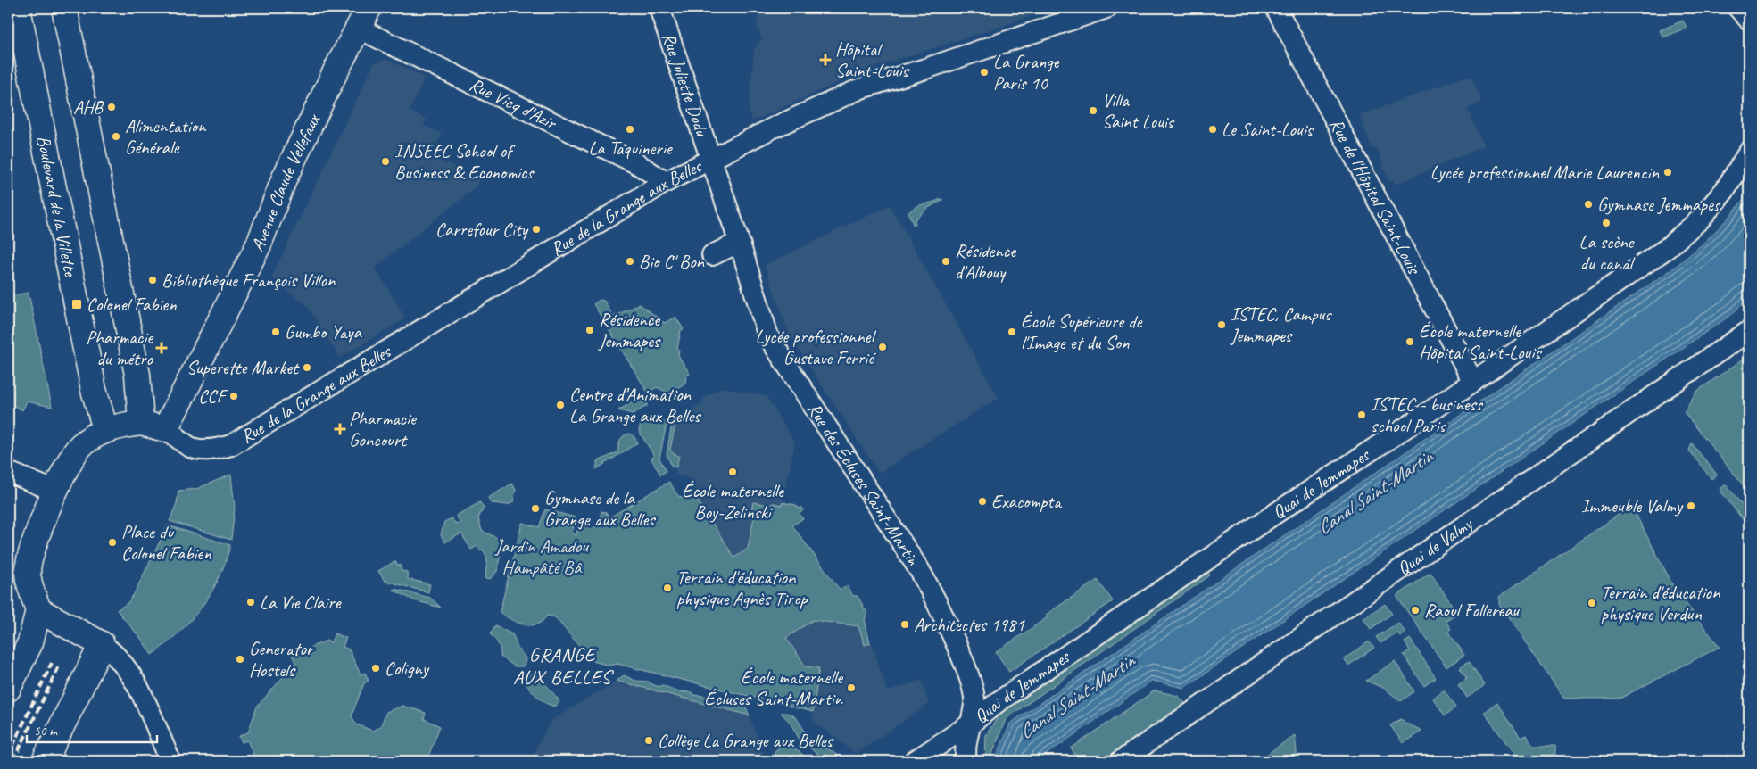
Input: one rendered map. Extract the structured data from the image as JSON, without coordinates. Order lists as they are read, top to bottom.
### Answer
{
  "streets": {
    "main road": ["Avenue Claude Vellefaux", "Boulevard de la Villette"],
    "street": [
      "Rue Juliette Dodu",
      "Rue Vicq d'Azir",
      "Rue de l'Hôpital Saint-Louis",
      "Rue de la Grange aux Belles",
      "Rue des Écluses Saint-Martin",
      "Quai de Jemmapes",
      "Quai de Valmy"
    ]
  },
  "crossings": [
    ["Rue Juliette Dodu", "Rue de la Grange aux Belles"],
    ["Rue Juliette Dodu", "Rue des Écluses Saint-Martin"],
    ["Rue Vicq d'Azir", "Avenue Claude Vellefaux"],
    ["Rue Vicq d'Azir", "Rue de la Grange aux Belles"],
    ["Avenue Claude Vellefaux", "Rue de la Grange aux Belles"],
    ["Rue de l'Hôpital Saint-Louis", "Quai de Jemmapes"],
    ["Rue de la Grange aux Belles", "Rue des Écluses Saint-Martin"],
    ["Rue des Écluses Saint-Martin", "Quai de Jemmapes"]
  ],
  "districts": ["GRANGE AUX BELLES"],
  "water": ["Canal Saint-Martin"],
  "parks": ["Jardin Amadou Hampâté Bâ"],
  "places": {
    "health": ["Hôpital Saint-Louis", "Pharmacie du métro", "Pharmacie Goncourt"],
    "other": [
      "La Grange Paris 10",
      "AHB",
      "Villa Saint Louis",
      "La Taquinerie",
      "Le Saint-Louis",
      "Alimentation Générale",
      "INSEEC School of Business & Economics",
      "Lycée professionnel Marie Laurencin",
      "Gymnase Jemmapes",
      "La scène du canal",
      "Carrefour City",
      "Bio C' Bon",
      "Résidence d'Albouy",
      "Bibliothèque François Villon",
      "ISTEC, Campus Jemmapes",
      "Résidence Jemmapes",
      "Gumbo Yaya",
      "École Supérieure de l'Image et du Son",
      "École maternelle Hôpital Saint-Louis",
      "Lycée professionnel Gustave Ferrié",
      "Superette Market",
      "CCF",
      "Centre d’Animation La Grange aux Belles",
      "ISTEC - business school Paris",
      "École maternelle Boy-Zelinski",
      "Exacompta",
      "Immeuble Valmy",
      "Gymnase de la Grange aux Belles",
      "Place du Colonel Fabien",
      "Terrain d'éducation physique Agnès Tirop",
      "La Vie Claire",
      "Terrain d'éducation physique Verdun",
      "Raoul Follereau",
      "Architectes 1981",
      "Generator Hostels",
      "Coligny",
      "École maternelle Écluses Saint-Martin",
      "Collège La Grange aux Belles"
    ],
    "transit": ["Colonel Fabien"]
  },
  "scale_bar": "50 m"
}
